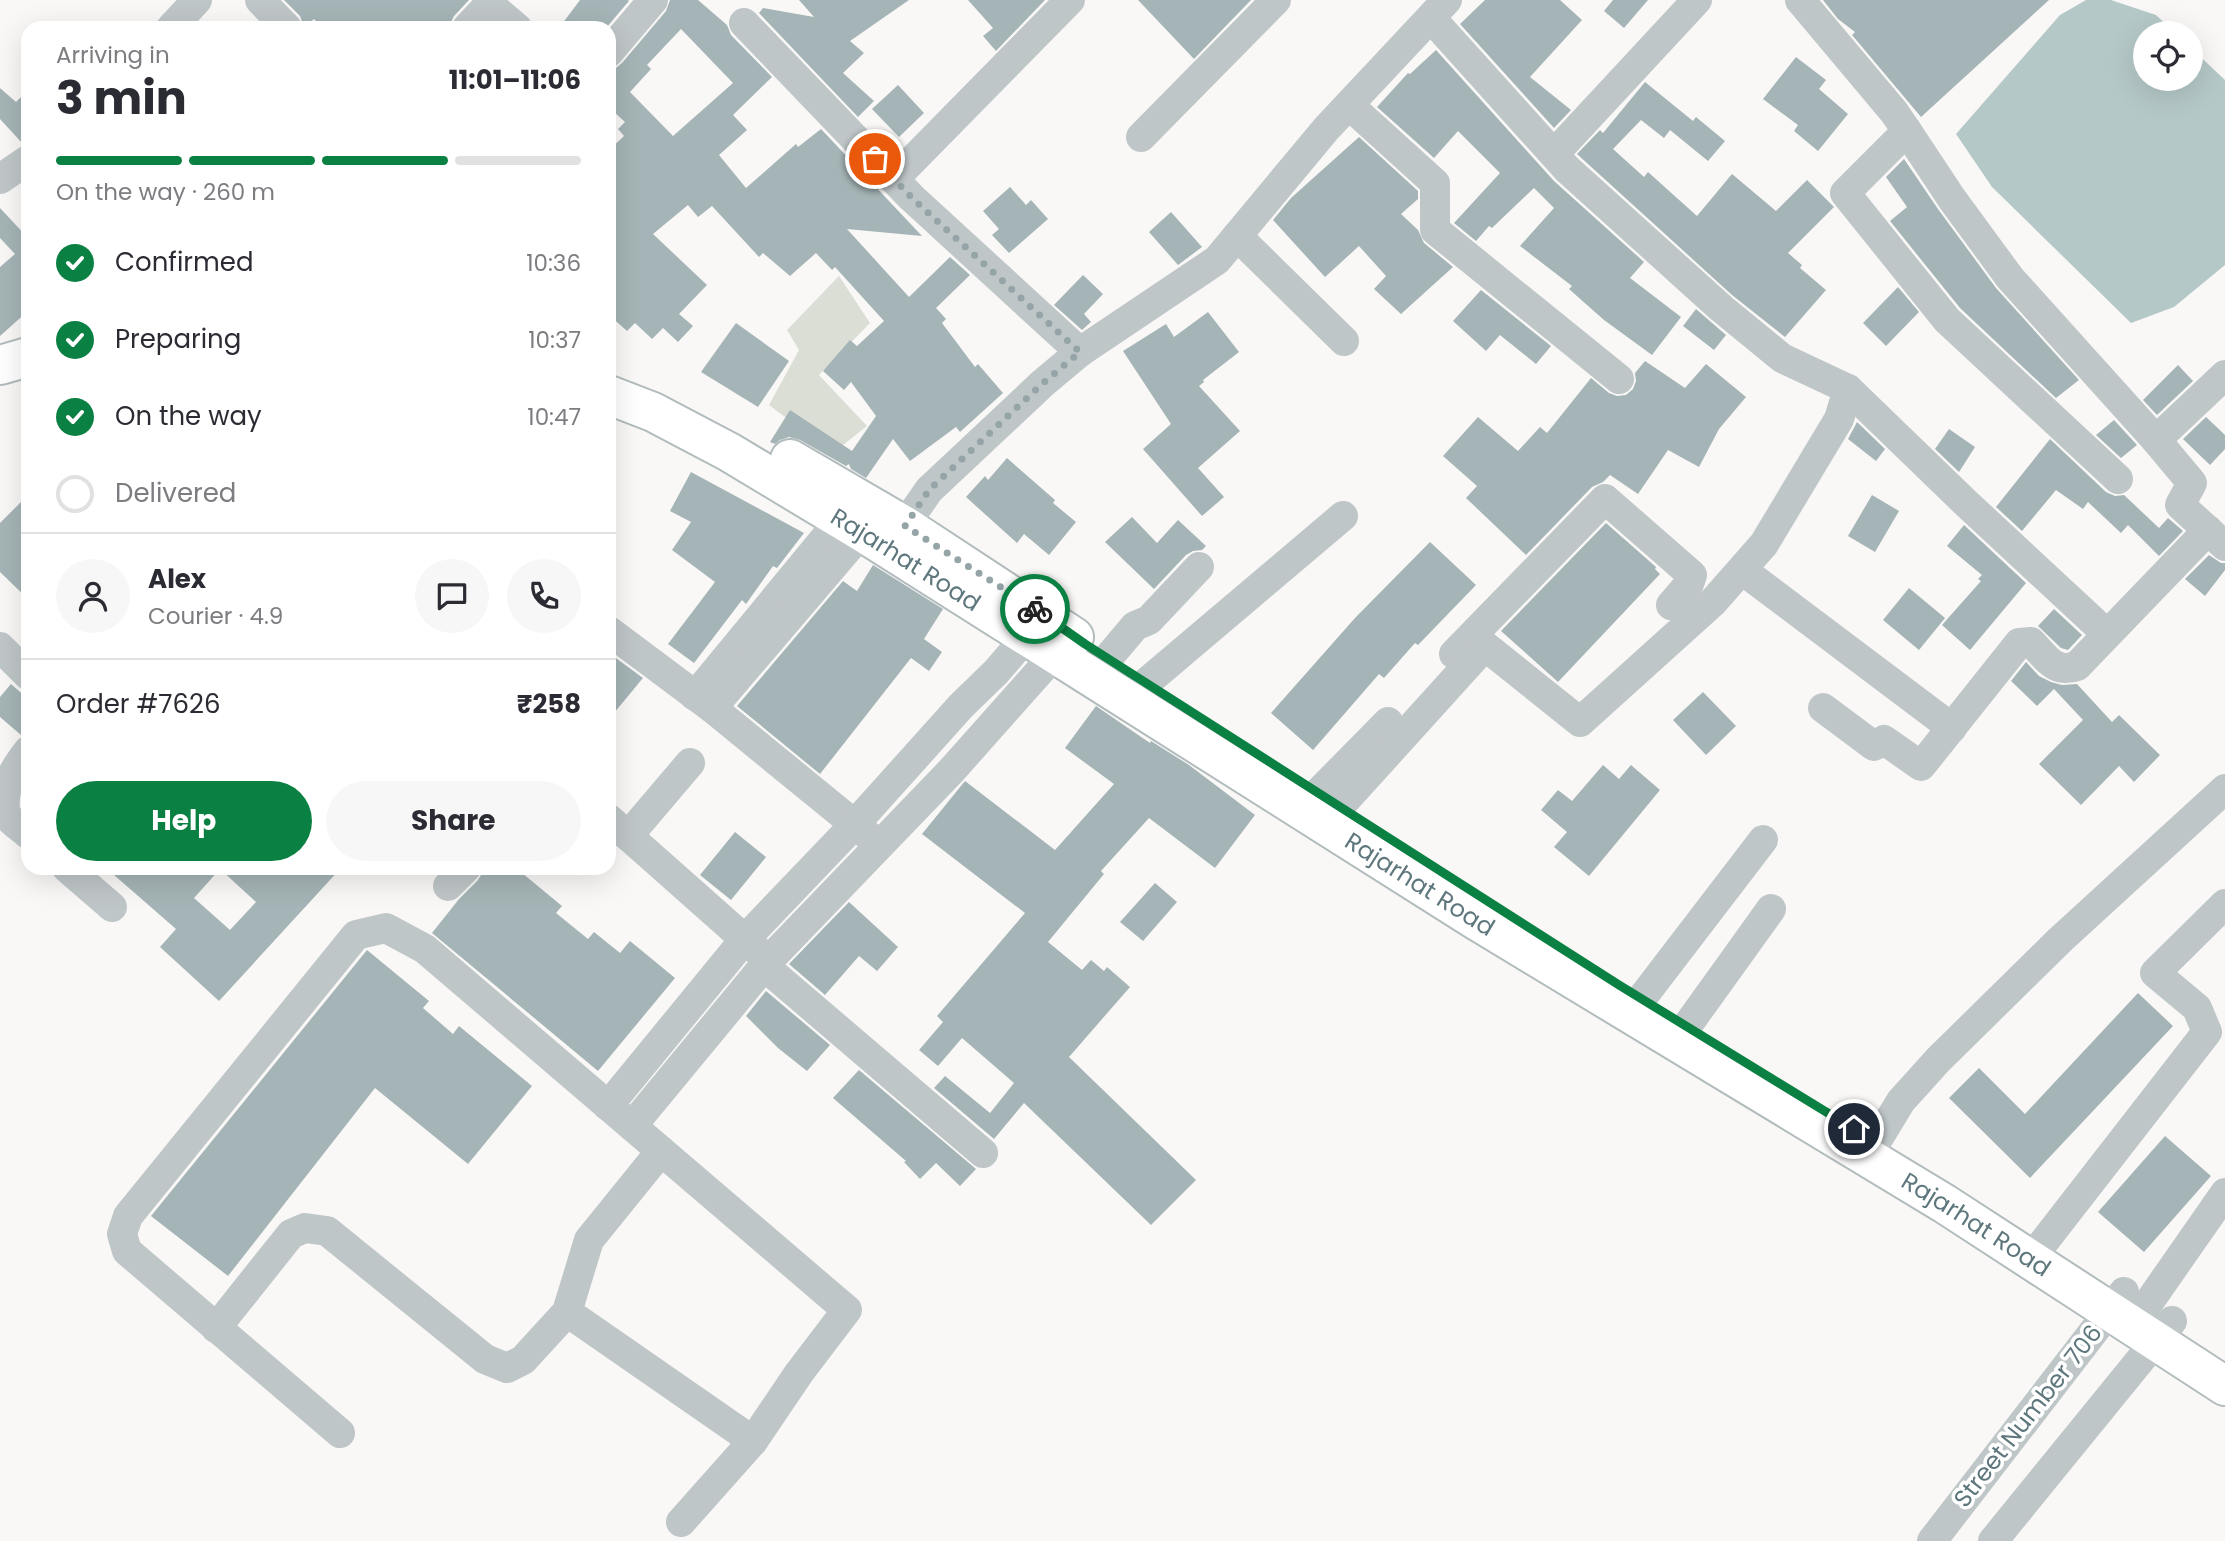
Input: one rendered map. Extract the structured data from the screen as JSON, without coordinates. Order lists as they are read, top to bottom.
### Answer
{
  "streets": {
    "main road": ["Rajarhat Road"],
    "street": ["Street Number 706"]
  },
  "crossings": [
    ["Rajarhat Road", "Street Number 706"]
  ],
  "page": {
    "heading": ["3 min", "Arriving in", "11:01–11:06"],
    "panel": [
      "Alex",
      "Courier · 4.9",
      "Order #7626",
      "₹258"
    ],
    "bar": "On the way · 260 m",
    "list": [
      ["Confirmed", "10:36"],
      ["Preparing", "10:37"],
      ["On the way", "10:47"],
      "Delivered"
    ],
    "buttons": ["Help", "Share"]
  }
}
